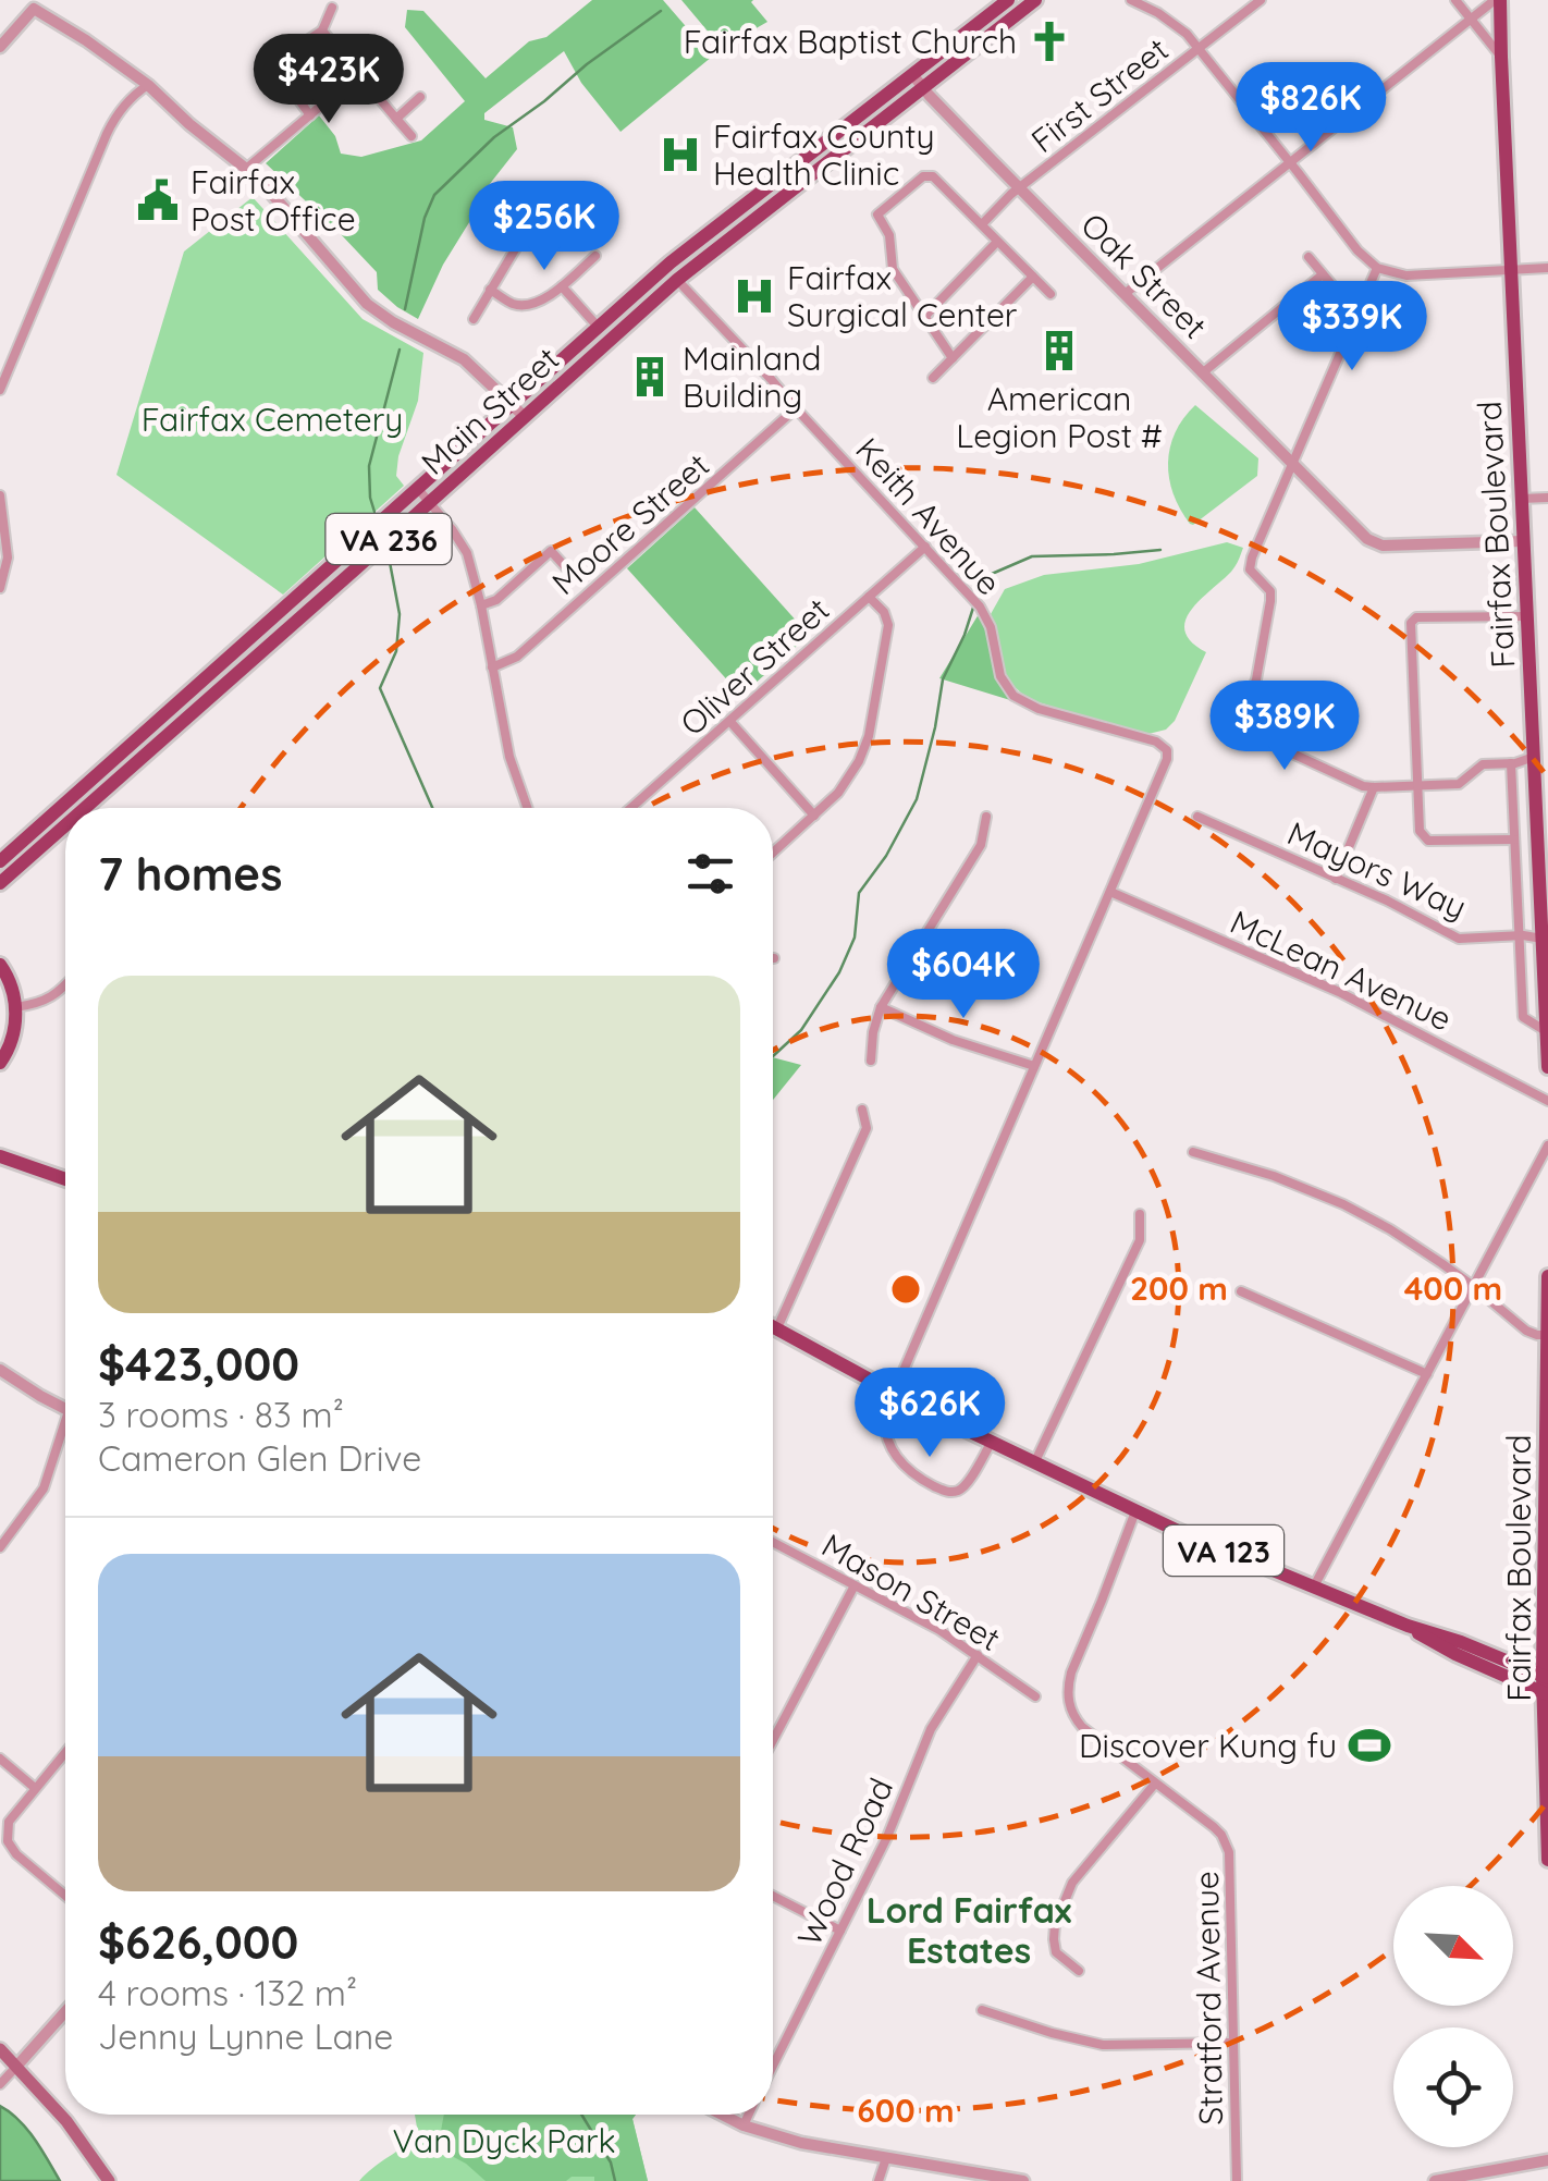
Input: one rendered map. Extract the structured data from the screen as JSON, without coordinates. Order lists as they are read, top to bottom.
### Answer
{
  "streets": {
    "main road": [
      "Main Street",
      "Fairfax Boulevard",
      "VA 236",
      "VA 123"
    ],
    "street": [
      "First Street",
      "Oak Street",
      "Keith Avenue",
      "Moore Street",
      "Oliver Street",
      "Mayors Way",
      "McLean Avenue",
      "Mason Street",
      "Wood Road",
      "Stratford Avenue"
    ]
  },
  "crossings": [
    ["First Street", "Oak Street"],
    ["Oak Street", "Main Street"],
    ["Oak Street", "Fairfax Boulevard"],
    ["Main Street", "Keith Avenue"],
    ["Keith Avenue", "Moore Street"],
    ["Keith Avenue", "Oliver Street"],
    ["Keith Avenue", "McLean Avenue"],
    ["Fairfax Boulevard", "Mayors Way"],
    ["Fairfax Boulevard", "VA 123"],
    ["VA 123", "Stratford Avenue"],
    ["Mason Street", "Wood Road"]
  ],
  "districts": ["Lord Fairfax Estates"],
  "parks": ["Fairfax Cemetery", "Van Dyck Park"],
  "places": {
    "church": ["Fairfax Baptist Church"],
    "hospital": ["Fairfax County Health Clinic", "Fairfax Surgical Center"],
    "public building": ["Fairfax Post Office"],
    "building": ["American Legion Post #", "Mainland Building"],
    "sports": ["Discover Kung fu"]
  },
  "north": "bottom right",
  "page": {
    "price": [
      "$423K",
      "$826K",
      "$256K",
      "$339K",
      "$389K",
      "$604K",
      "$626K"
    ],
    "heading": "7 homes",
    "list": [
      {
        "name": "$423,000",
        "note": "3 rooms · 83 m² · Cameron Glen Drive"
      },
      {
        "name": "$626,000",
        "note": "4 rooms · 132 m² · Jenny Lynne Lane"
      }
    ]
  },
  "rings": ["200 m", "400 m", "600 m"]
}
